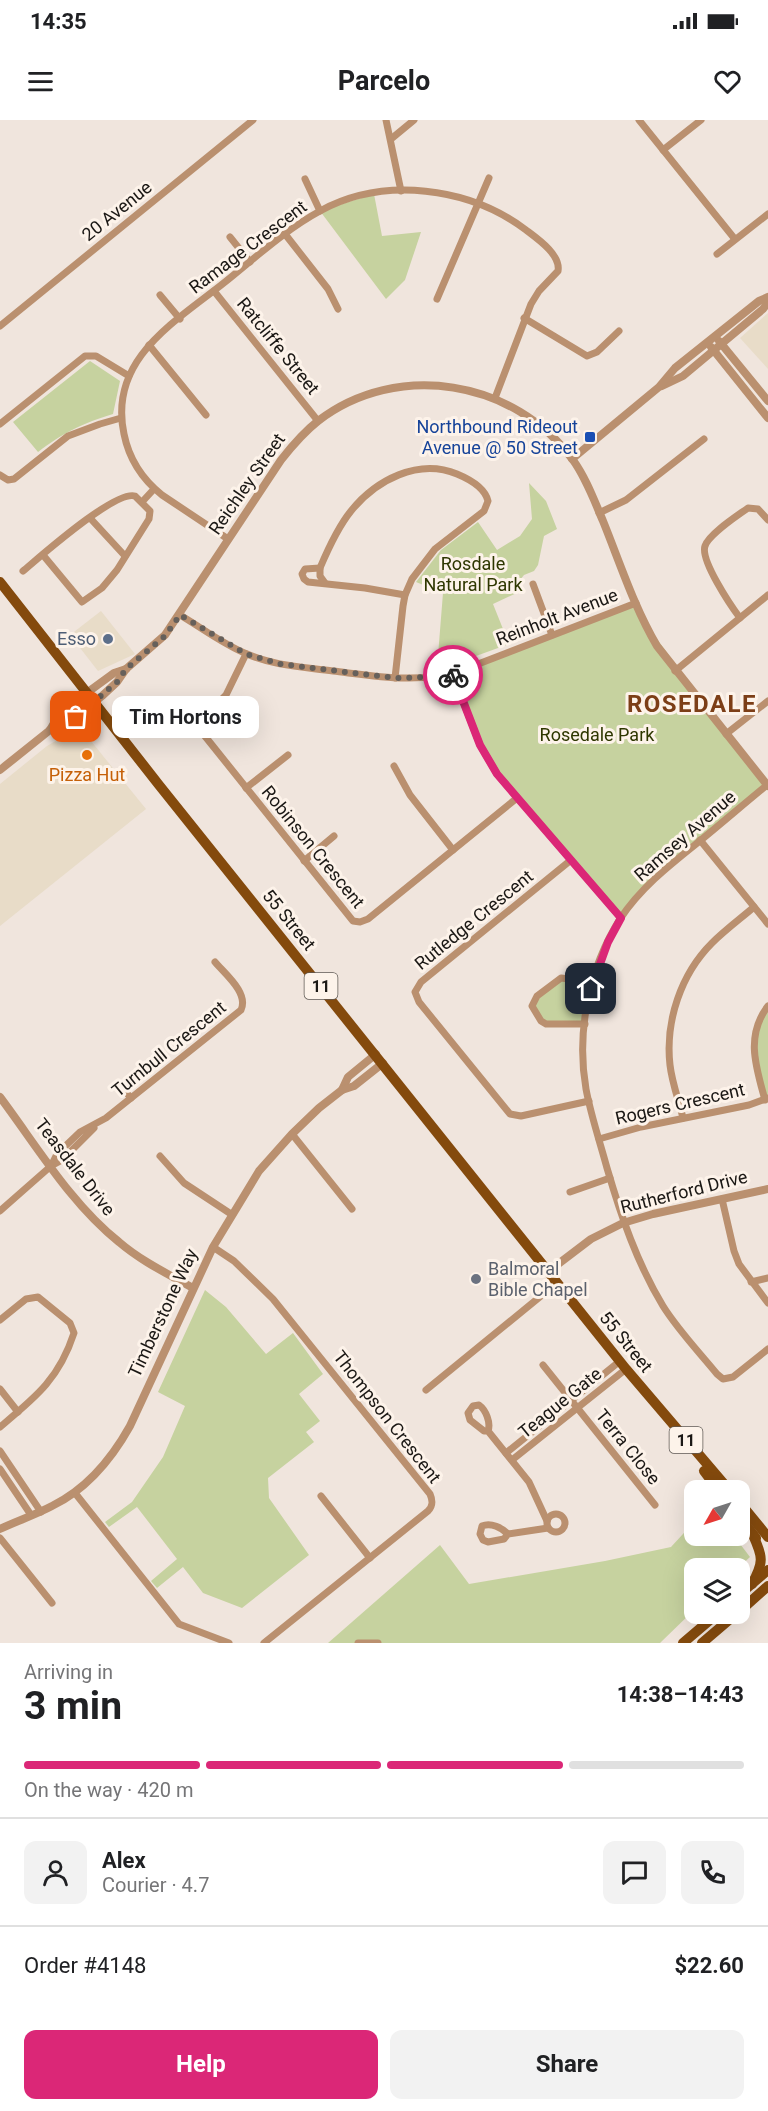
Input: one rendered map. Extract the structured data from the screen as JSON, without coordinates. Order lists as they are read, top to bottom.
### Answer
{
  "streets": {
    "main road": ["55 Street", "11"],
    "street": [
      "20 Avenue",
      "Ramage Crescent",
      "Ratcliffe Street",
      "Reichley Street",
      "Reinholt Avenue",
      "Ramsey Avenue",
      "Robinson Crescent",
      "Rutledge Crescent",
      "Turnbull Crescent",
      "Rogers Crescent",
      "Teasdale Drive",
      "Rutherford Drive",
      "Timberstone Way",
      "Teague Gate",
      "Thompson Crescent",
      "Terra Close"
    ]
  },
  "crossings": [
    ["Ramage Crescent", "Ratcliffe Street"],
    ["Ramage Crescent", "Reichley Street"],
    ["Ratcliffe Street", "Reichley Street"],
    ["Reichley Street", "Reinholt Avenue"],
    ["Reichley Street", "Ramsey Avenue"],
    ["Reichley Street", "55 Street"],
    ["Reinholt Avenue", "Robinson Crescent"],
    ["Ramsey Avenue", "Rutledge Crescent"],
    ["Ramsey Avenue", "Rogers Crescent"],
    ["Ramsey Avenue", "Rutherford Drive"],
    ["55 Street", "Rutherford Drive"],
    ["55 Street", "Timberstone Way"],
    ["55 Street", "Teague Gate"],
    ["Turnbull Crescent", "Teasdale Drive"],
    ["Teasdale Drive", "Timberstone Way"],
    ["Timberstone Way", "Thompson Crescent"],
    ["Teague Gate", "Terra Close"]
  ],
  "districts": ["ROSEDALE"],
  "parks": ["Rosdale Natural Park", "Rosedale Park"],
  "places": {
    "transit": ["Northbound Rideout Avenue @ 50 Street"],
    "other": [
      "Esso",
      "Tim Hortons",
      "Pizza Hut",
      "Balmoral Bible Chapel"
    ]
  },
  "north": "bottom left",
  "page": {
    "status": "14:35",
    "header": "Parcelo",
    "bubble": "Tim Hortons",
    "heading": ["3 min", "Arriving in", "14:38–14:43"],
    "panel": [
      "Alex",
      "Courier · 4.7",
      "Order #4148",
      "$22.60"
    ],
    "bar": "On the way · 420 m",
    "buttons": ["Help", "Share"]
  }
}
